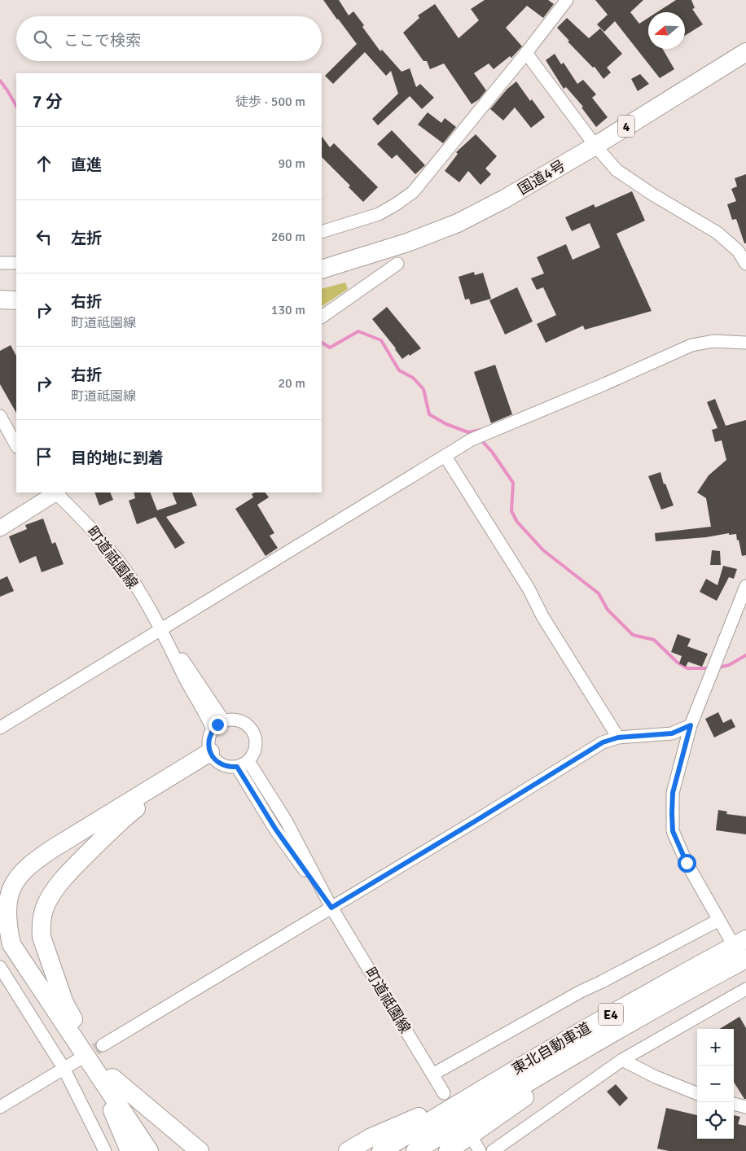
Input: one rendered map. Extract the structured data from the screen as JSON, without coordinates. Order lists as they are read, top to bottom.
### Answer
{
  "streets": {
    "highway": [
      "4",
      "国道4号",
      "E4",
      "東北自動車道"
    ],
    "street": ["町道祗園線"]
  },
  "north": "left",
  "page": {
    "search": "ここで検索",
    "heading": ["7 分", "徒歩 · 500 m"],
    "list": [
      ["直進", "90 m"],
      ["左折", "260 m"],
      ["右折", "町道祗園線", "130 m"],
      ["右折", "町道祗園線", "20 m"],
      "目的地に到着"
    ],
    "map_buttons": ["+", "−"]
  }
}
